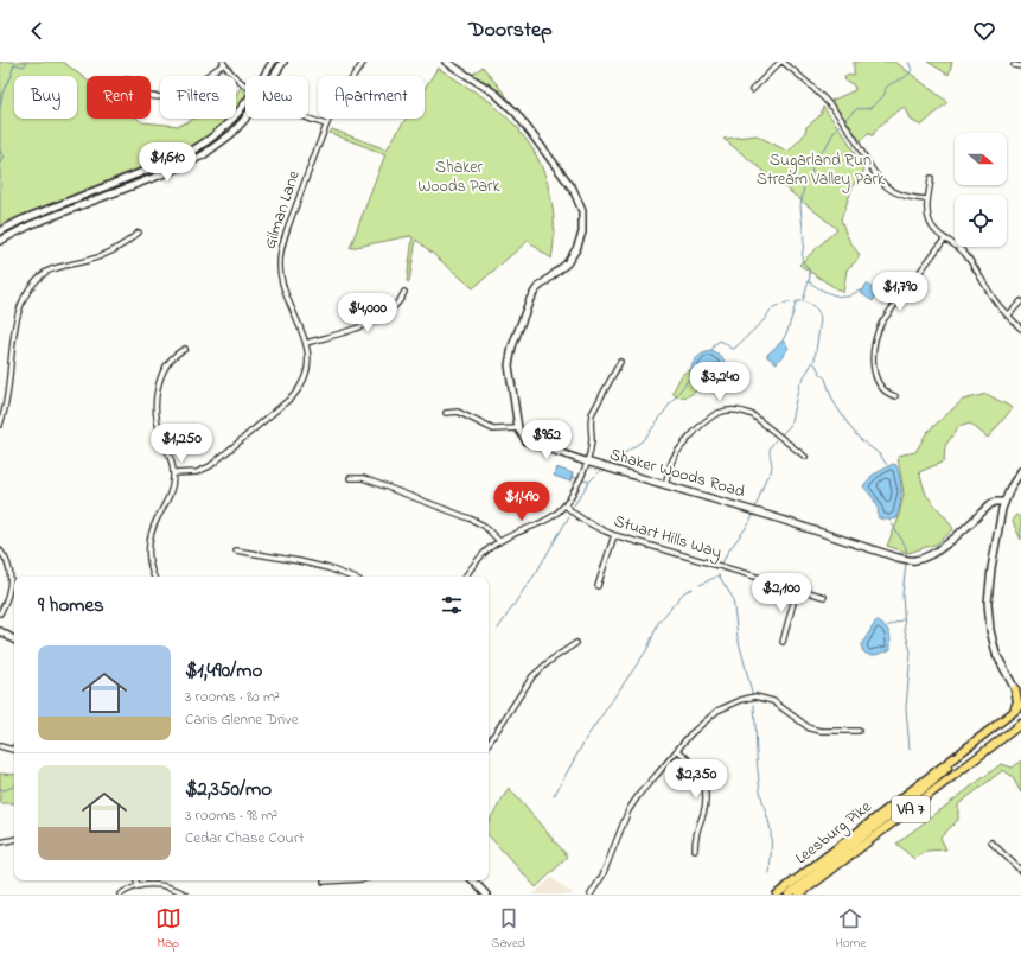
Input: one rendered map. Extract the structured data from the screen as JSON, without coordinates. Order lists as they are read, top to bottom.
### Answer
{
  "streets": {
    "highway": ["VA 7", "Leesburg Pike"],
    "street": ["Gilman Lane", "Shaker Woods Road", "Stuart Hills Way"]
  },
  "parks": ["Sugarland Run Stream Valley Park", "Shaker Woods Park"],
  "north": "right",
  "page": {
    "header": "Doorstep",
    "chip": [
      "Buy",
      "Rent",
      "Filters",
      "New",
      "Apartment"
    ],
    "price": [
      "$1,610",
      "$1,790",
      "$4,000",
      "$3,240",
      "$962",
      "$1,250",
      "$1,490",
      "$2,100",
      "$2,350"
    ],
    "heading": "9 homes",
    "list": [
      {
        "name": "$1,490/mo",
        "note": "3 rooms · 80 m² · Caris Glenne Drive"
      },
      {
        "name": "$2,350/mo",
        "note": "3 rooms · 98 m² · Cedar Chase Court"
      }
    ],
    "tabs": ["Map", "Saved", "Home"]
  }
}
